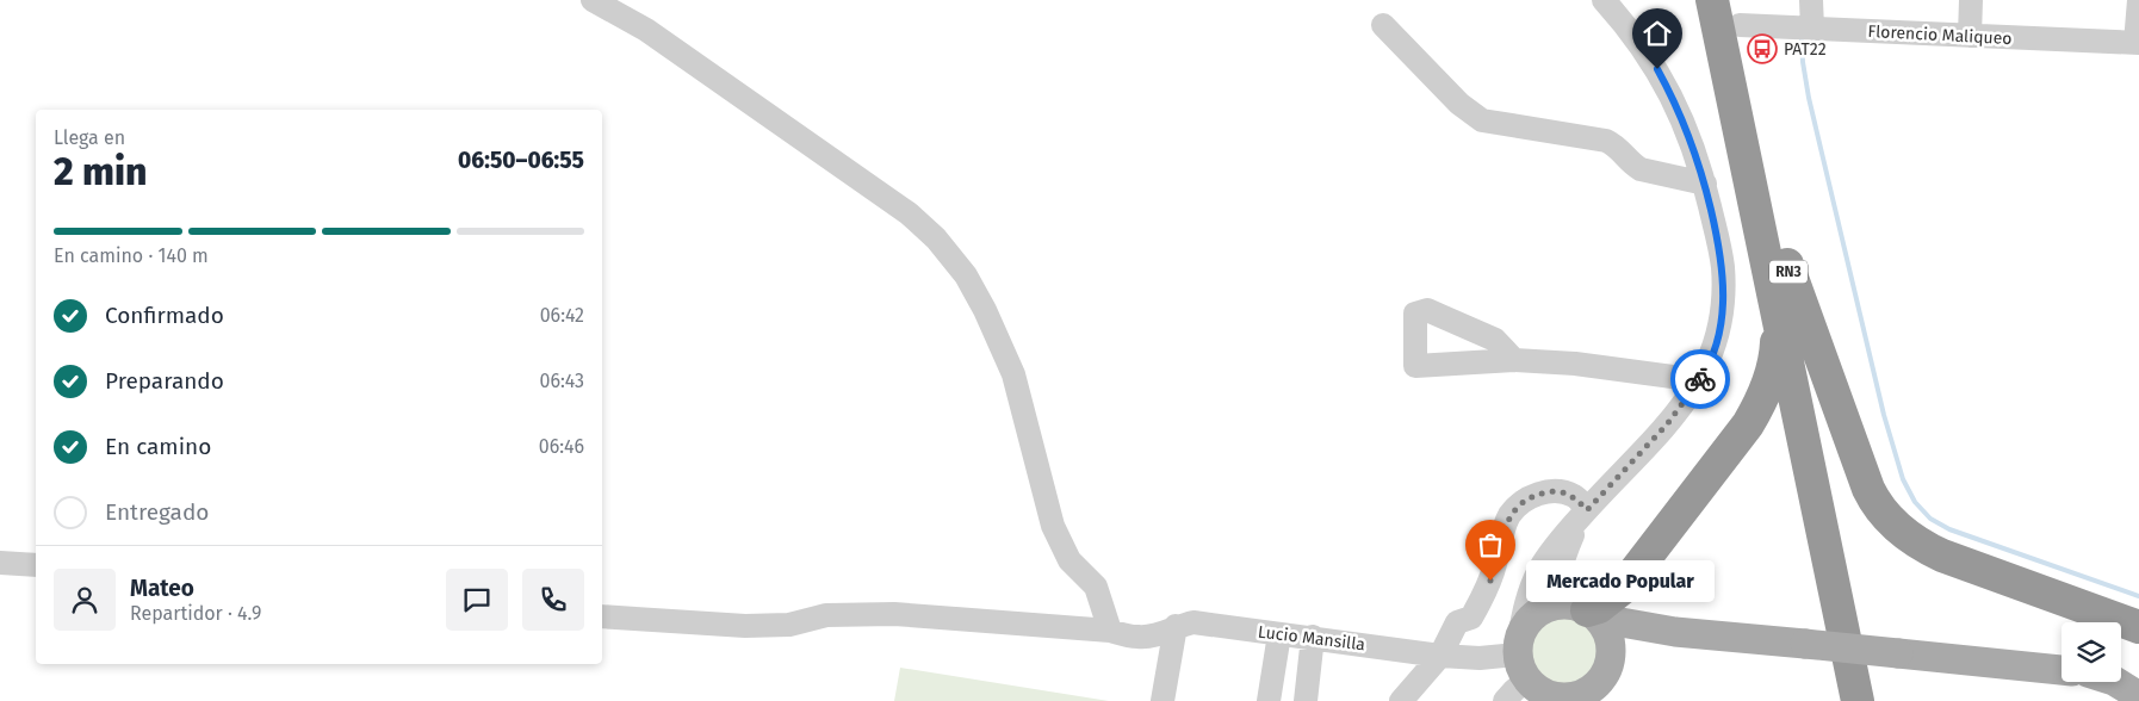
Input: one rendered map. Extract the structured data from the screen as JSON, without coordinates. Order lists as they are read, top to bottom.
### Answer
{
  "streets": {
    "highway": ["RN3"],
    "street": ["Florencio Maliqueo", "Lucio Mansilla"]
  },
  "crossings": [
    ["Florencio Maliqueo", "RN3"]
  ],
  "places": {
    "bus stop": ["PAT22"],
    "other": ["Mercado Popular"]
  },
  "page": {
    "heading": ["2 min", "Llega en", "06:50–06:55"],
    "panel": ["Mateo", "Repartidor · 4.9"],
    "bar": "En camino · 140 m",
    "list": [
      ["Confirmado", "06:42"],
      ["Preparando", "06:43"],
      ["En camino", "06:46"],
      "Entregado"
    ],
    "bubble": "Mercado Popular"
  }
}
